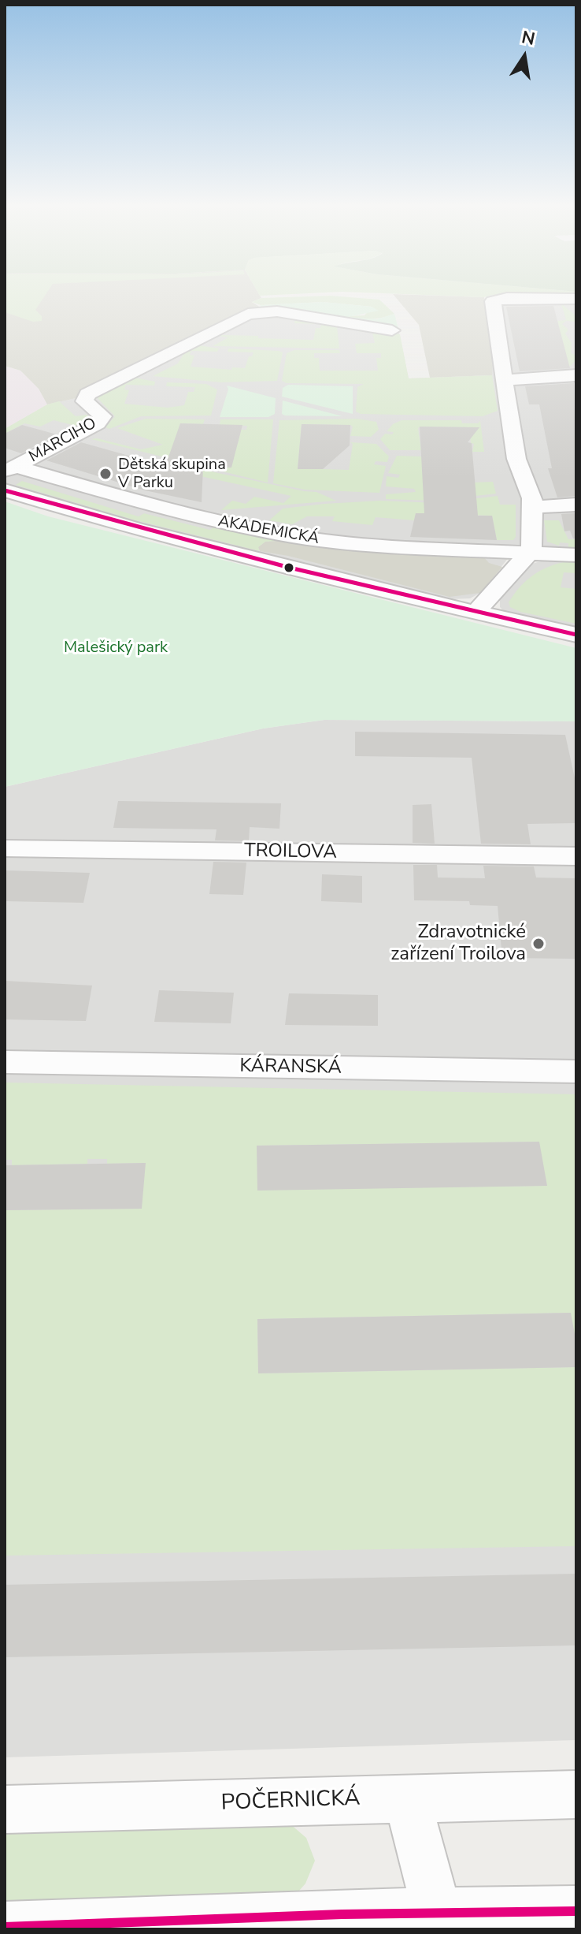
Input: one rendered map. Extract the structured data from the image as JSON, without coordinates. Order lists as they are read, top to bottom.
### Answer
{
  "streets": {
    "street": [
      "MARCIHO",
      "AKADEMICKÁ",
      "TROILOVA",
      "KÁRANSKÁ",
      "POČERNICKÁ"
    ]
  },
  "crossings": [
    ["MARCIHO", "AKADEMICKÁ"]
  ],
  "parks": ["Malešický park"],
  "places": ["Dětská skupina V Parku", "Zdravotnické zařízení Troilova"],
  "north": "top"
}
